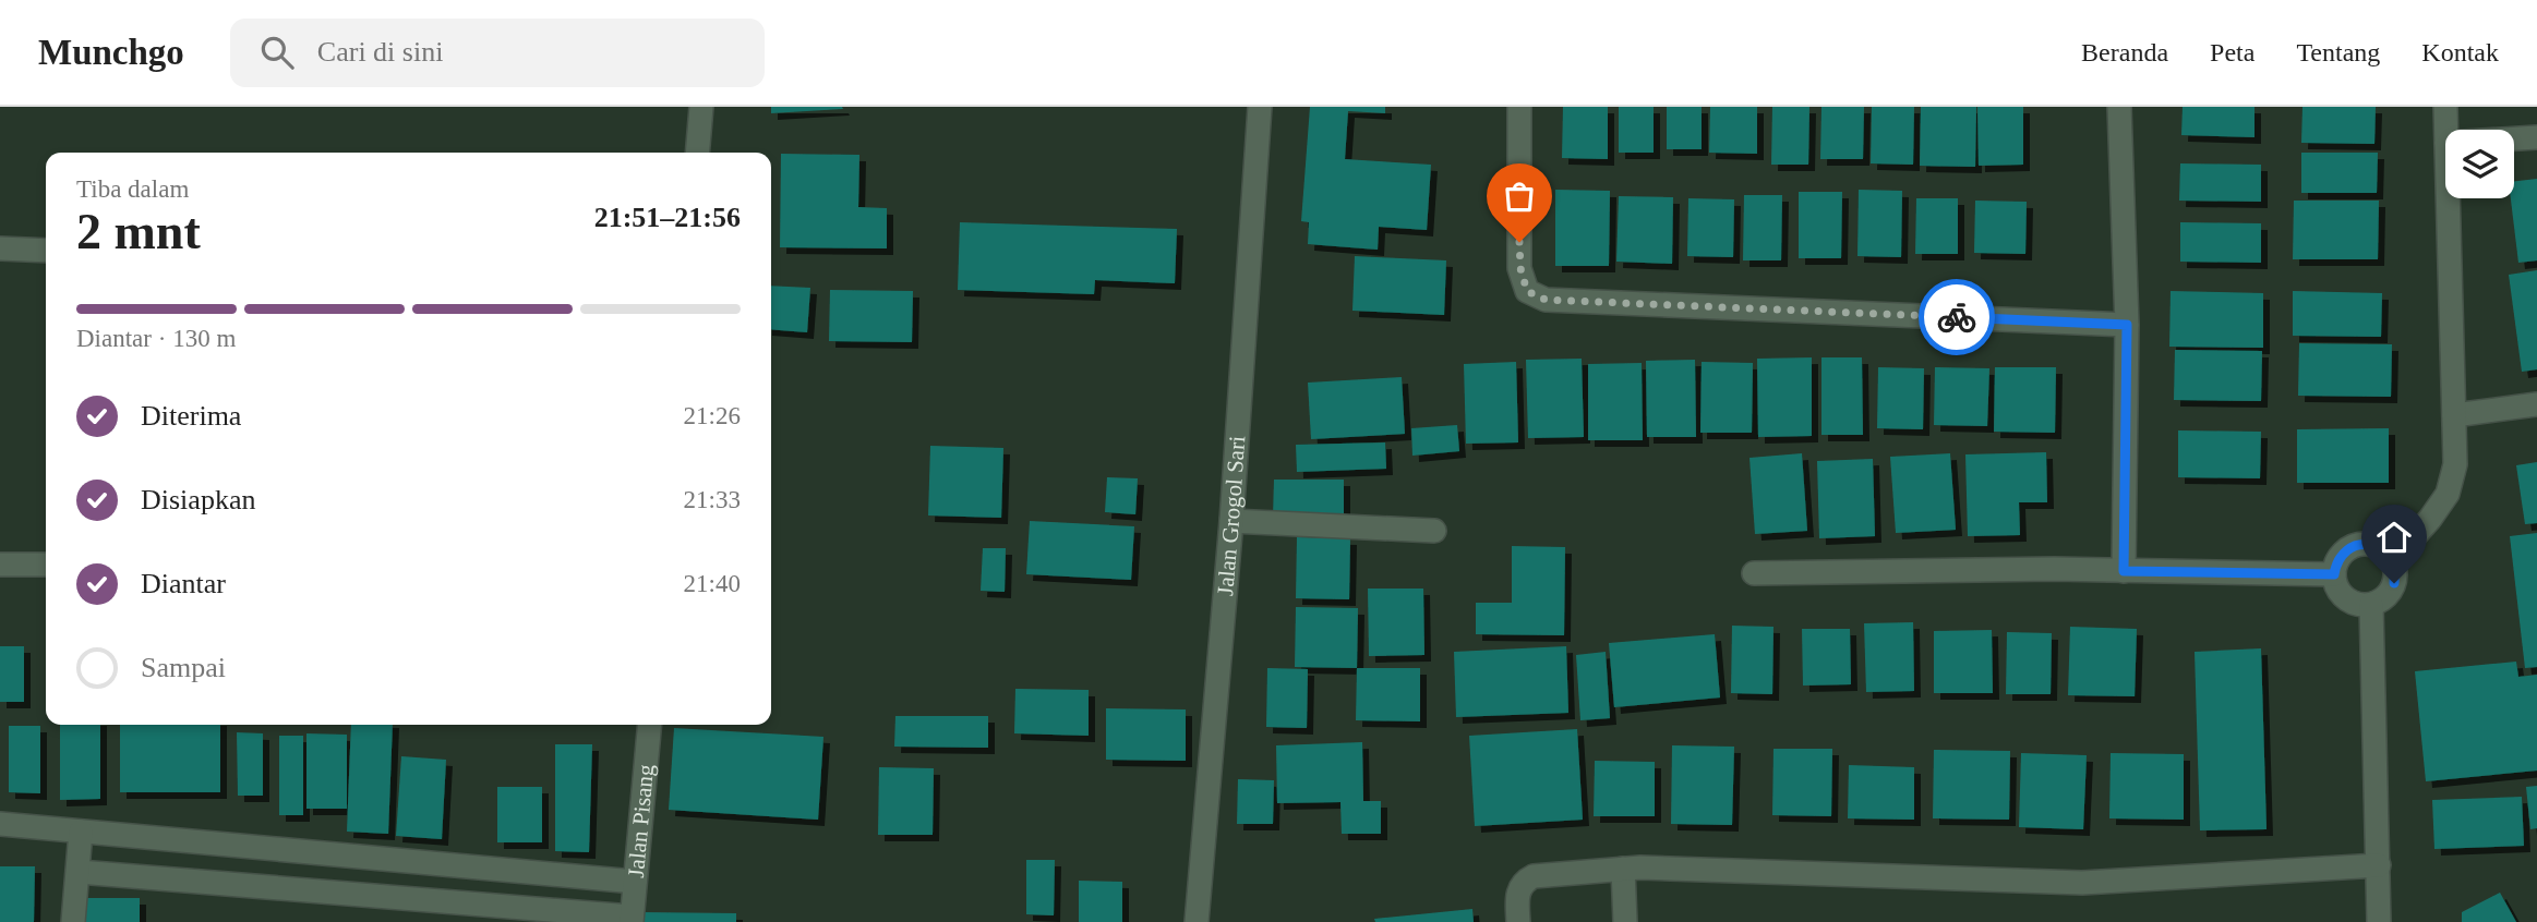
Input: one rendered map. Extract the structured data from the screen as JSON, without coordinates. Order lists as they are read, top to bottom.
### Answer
{
  "streets": {
    "street": ["Jalan Grogol Sari", "Jalan Pisang"]
  },
  "page": {
    "header": "Munchgo",
    "search": "Cari di sini",
    "nav": [
      "Beranda",
      "Peta",
      "Tentang",
      "Kontak"
    ],
    "heading": ["2 mnt", "Tiba dalam", "21:51–21:56"],
    "bar": "Diantar · 130 m",
    "list": [
      ["Diterima", "21:26"],
      ["Disiapkan", "21:33"],
      ["Diantar", "21:40"],
      "Sampai"
    ]
  }
}
